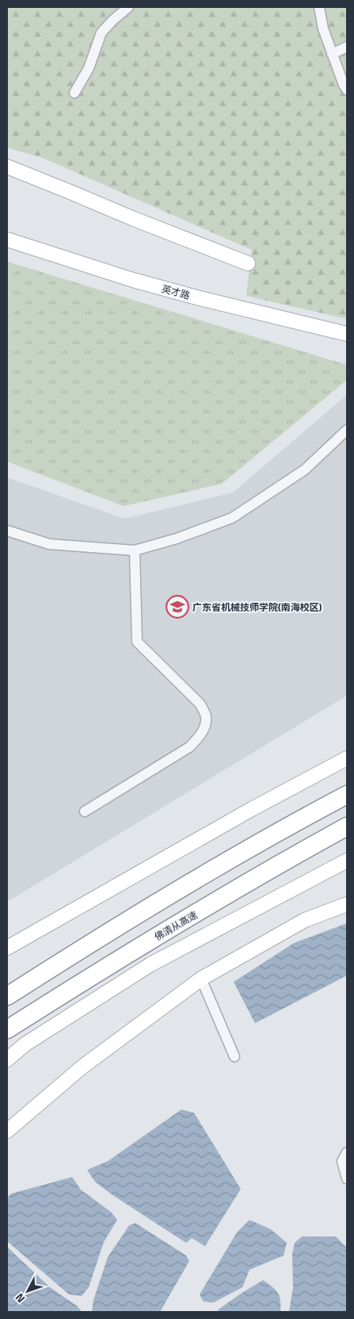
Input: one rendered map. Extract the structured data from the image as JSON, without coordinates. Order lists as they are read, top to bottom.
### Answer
{
  "streets": {
    "highway": ["佛清从高速"],
    "main road": ["英才路"]
  },
  "places": {
    "school or university": ["广东省机械技师学院(南海校区)"]
  },
  "north": "bottom left"
}
